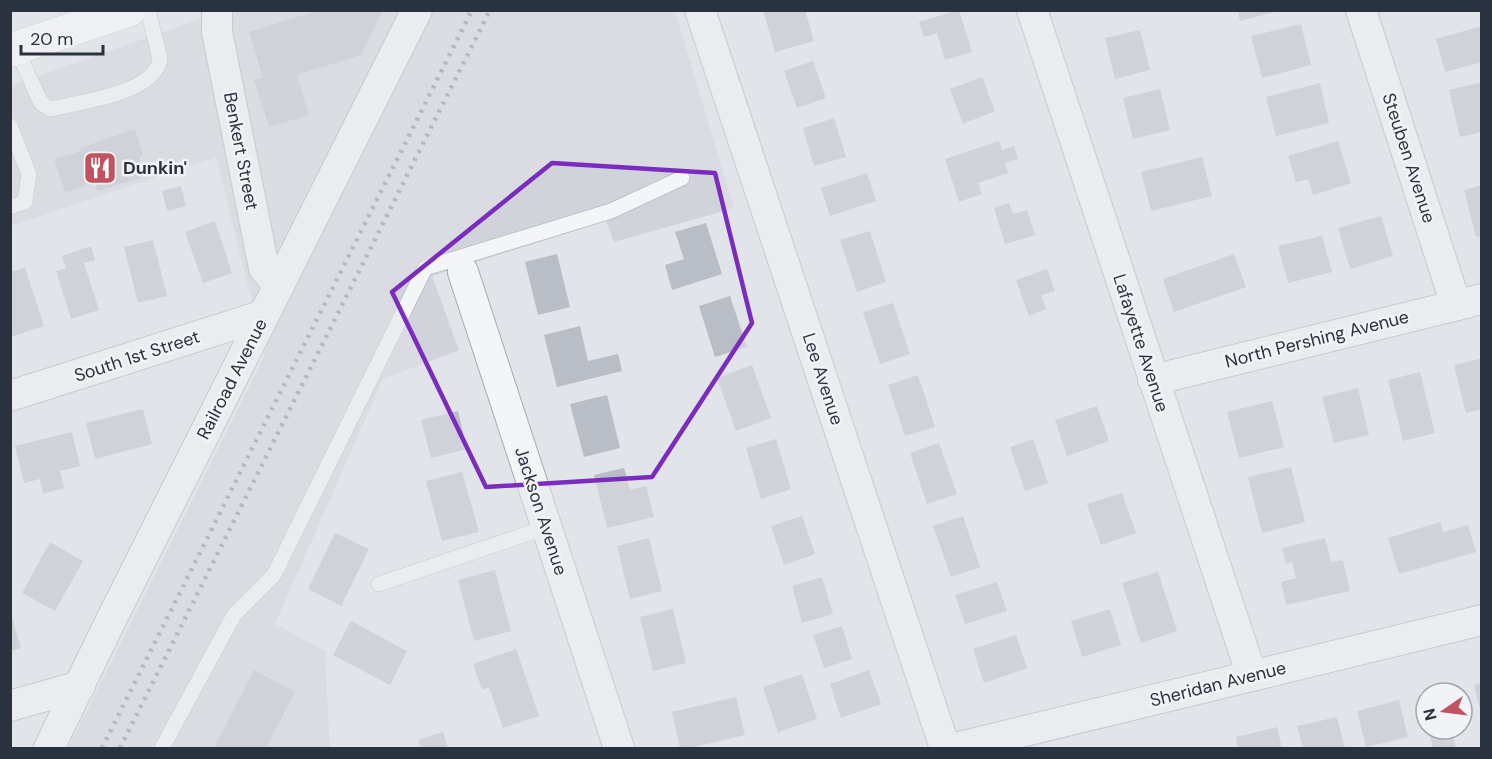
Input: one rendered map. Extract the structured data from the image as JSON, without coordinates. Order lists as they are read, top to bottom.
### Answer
{
  "streets": {
    "street": [
      "Benkert Street",
      "Steuben Avenue",
      "North Pershing Avenue",
      "Lafayette Avenue",
      "South 1st Street",
      "Railroad Avenue",
      "Lee Avenue",
      "Jackson Avenue",
      "Sheridan Avenue"
    ]
  },
  "crossings": [
    ["Benkert Street", "Railroad Avenue"],
    ["Steuben Avenue", "North Pershing Avenue"],
    ["North Pershing Avenue", "Lafayette Avenue"],
    ["Lafayette Avenue", "Sheridan Avenue"],
    ["South 1st Street", "Railroad Avenue"]
  ],
  "places": {
    "restaurant": ["Dunkin'"]
  },
  "scale_bar": "20 m",
  "north": "left"
}
